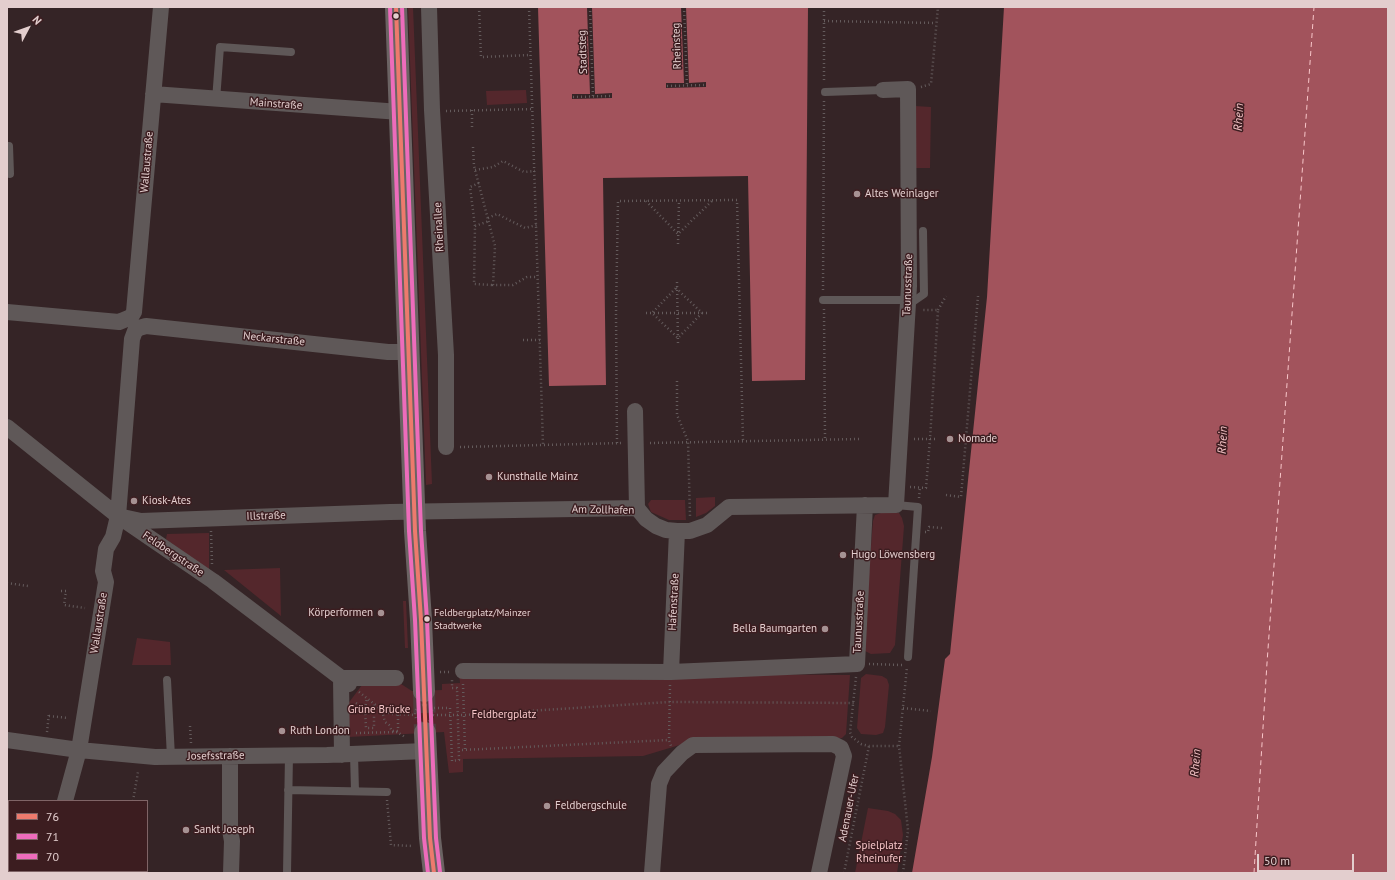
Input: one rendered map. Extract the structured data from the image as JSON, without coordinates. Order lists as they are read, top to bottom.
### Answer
{
  "streets": {
    "street": [
      "Mainstraße",
      "Wallaustraße",
      "Rheinallee",
      "Taunusstraße",
      "Neckarstraße",
      "Am Zollhafen",
      "Illstraße",
      "Feldbergstraße",
      "Hafenstraße",
      "Josefsstraße"
    ],
    "path": ["Rheinsteg", "Stadtsteg", "Adenauer-Ufer"]
  },
  "crossings": [
    ["Mainstraße", "Wallaustraße"],
    ["Wallaustraße", "Neckarstraße"],
    ["Wallaustraße", "Illstraße"],
    ["Wallaustraße", "Feldbergstraße"],
    ["Wallaustraße", "Josefsstraße"],
    ["Am Zollhafen", "Illstraße"],
    ["Am Zollhafen", "Hafenstraße"],
    ["Illstraße", "Feldbergstraße"]
  ],
  "water": ["Rhein"],
  "parks": ["Grüne Brücke", "Feldbergplatz", "Spielplatz Rheinufer"],
  "places": [
    "Altes Weinlager",
    "Nomade",
    "Kunsthalle Mainz",
    "Kiosk-Ates",
    "Hugo Löwensberg",
    "Körperformen",
    "Feldbergplatz/Mainzer Stadtwerke",
    "Bella Baumgarten",
    "Ruth London",
    "Feldbergschule",
    "Sankt Joseph"
  ],
  "lines": ["transit line 76", "transit line 71", "transit line 70"],
  "legend": ["76", "71", "70"],
  "scale_bar": "50 m",
  "north": "top right"
}
